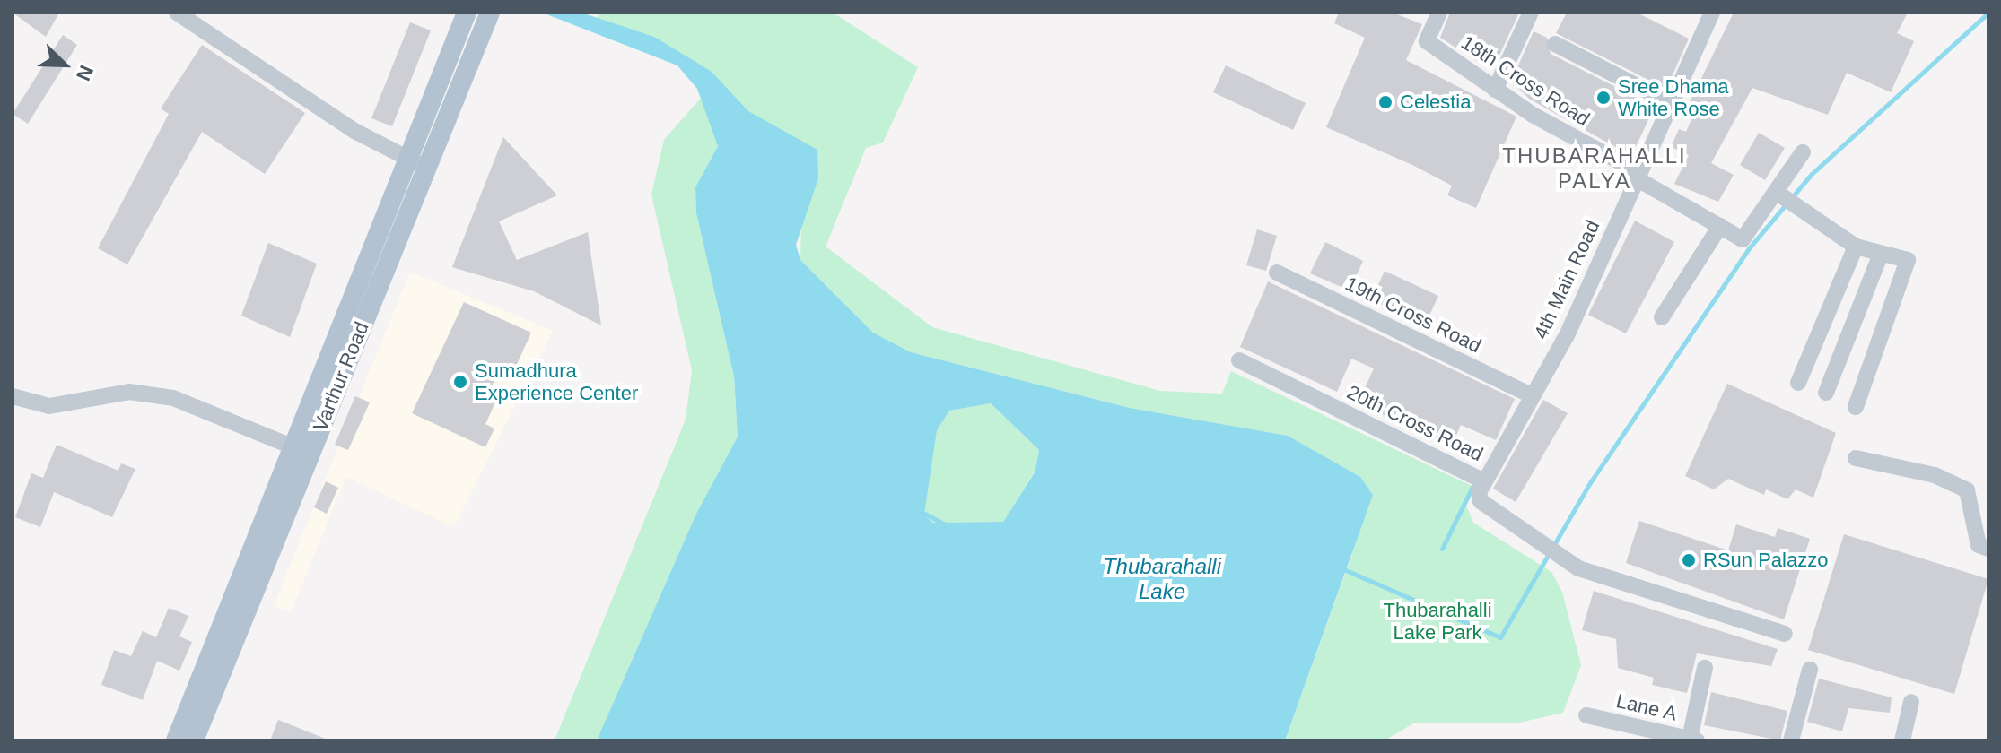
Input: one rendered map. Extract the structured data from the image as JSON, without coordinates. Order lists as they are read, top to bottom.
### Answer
{
  "streets": {
    "main road": ["Varthur Road"],
    "street": [
      "18th Cross Road",
      "4th Main Road",
      "19th Cross Road",
      "20th Cross Road",
      "Lane A"
    ]
  },
  "crossings": [
    ["18th Cross Road", "4th Main Road"],
    ["4th Main Road", "19th Cross Road"],
    ["4th Main Road", "20th Cross Road"]
  ],
  "districts": ["THUBARAHALLI PALYA"],
  "water": ["Thubarahalli Lake"],
  "parks": ["Thubarahalli Lake Park"],
  "places": [
    "Sree Dhama White Rose",
    "Celestia",
    "Sumadhura Experience Center",
    "RSun Palazzo"
  ],
  "north": "bottom right"
}
